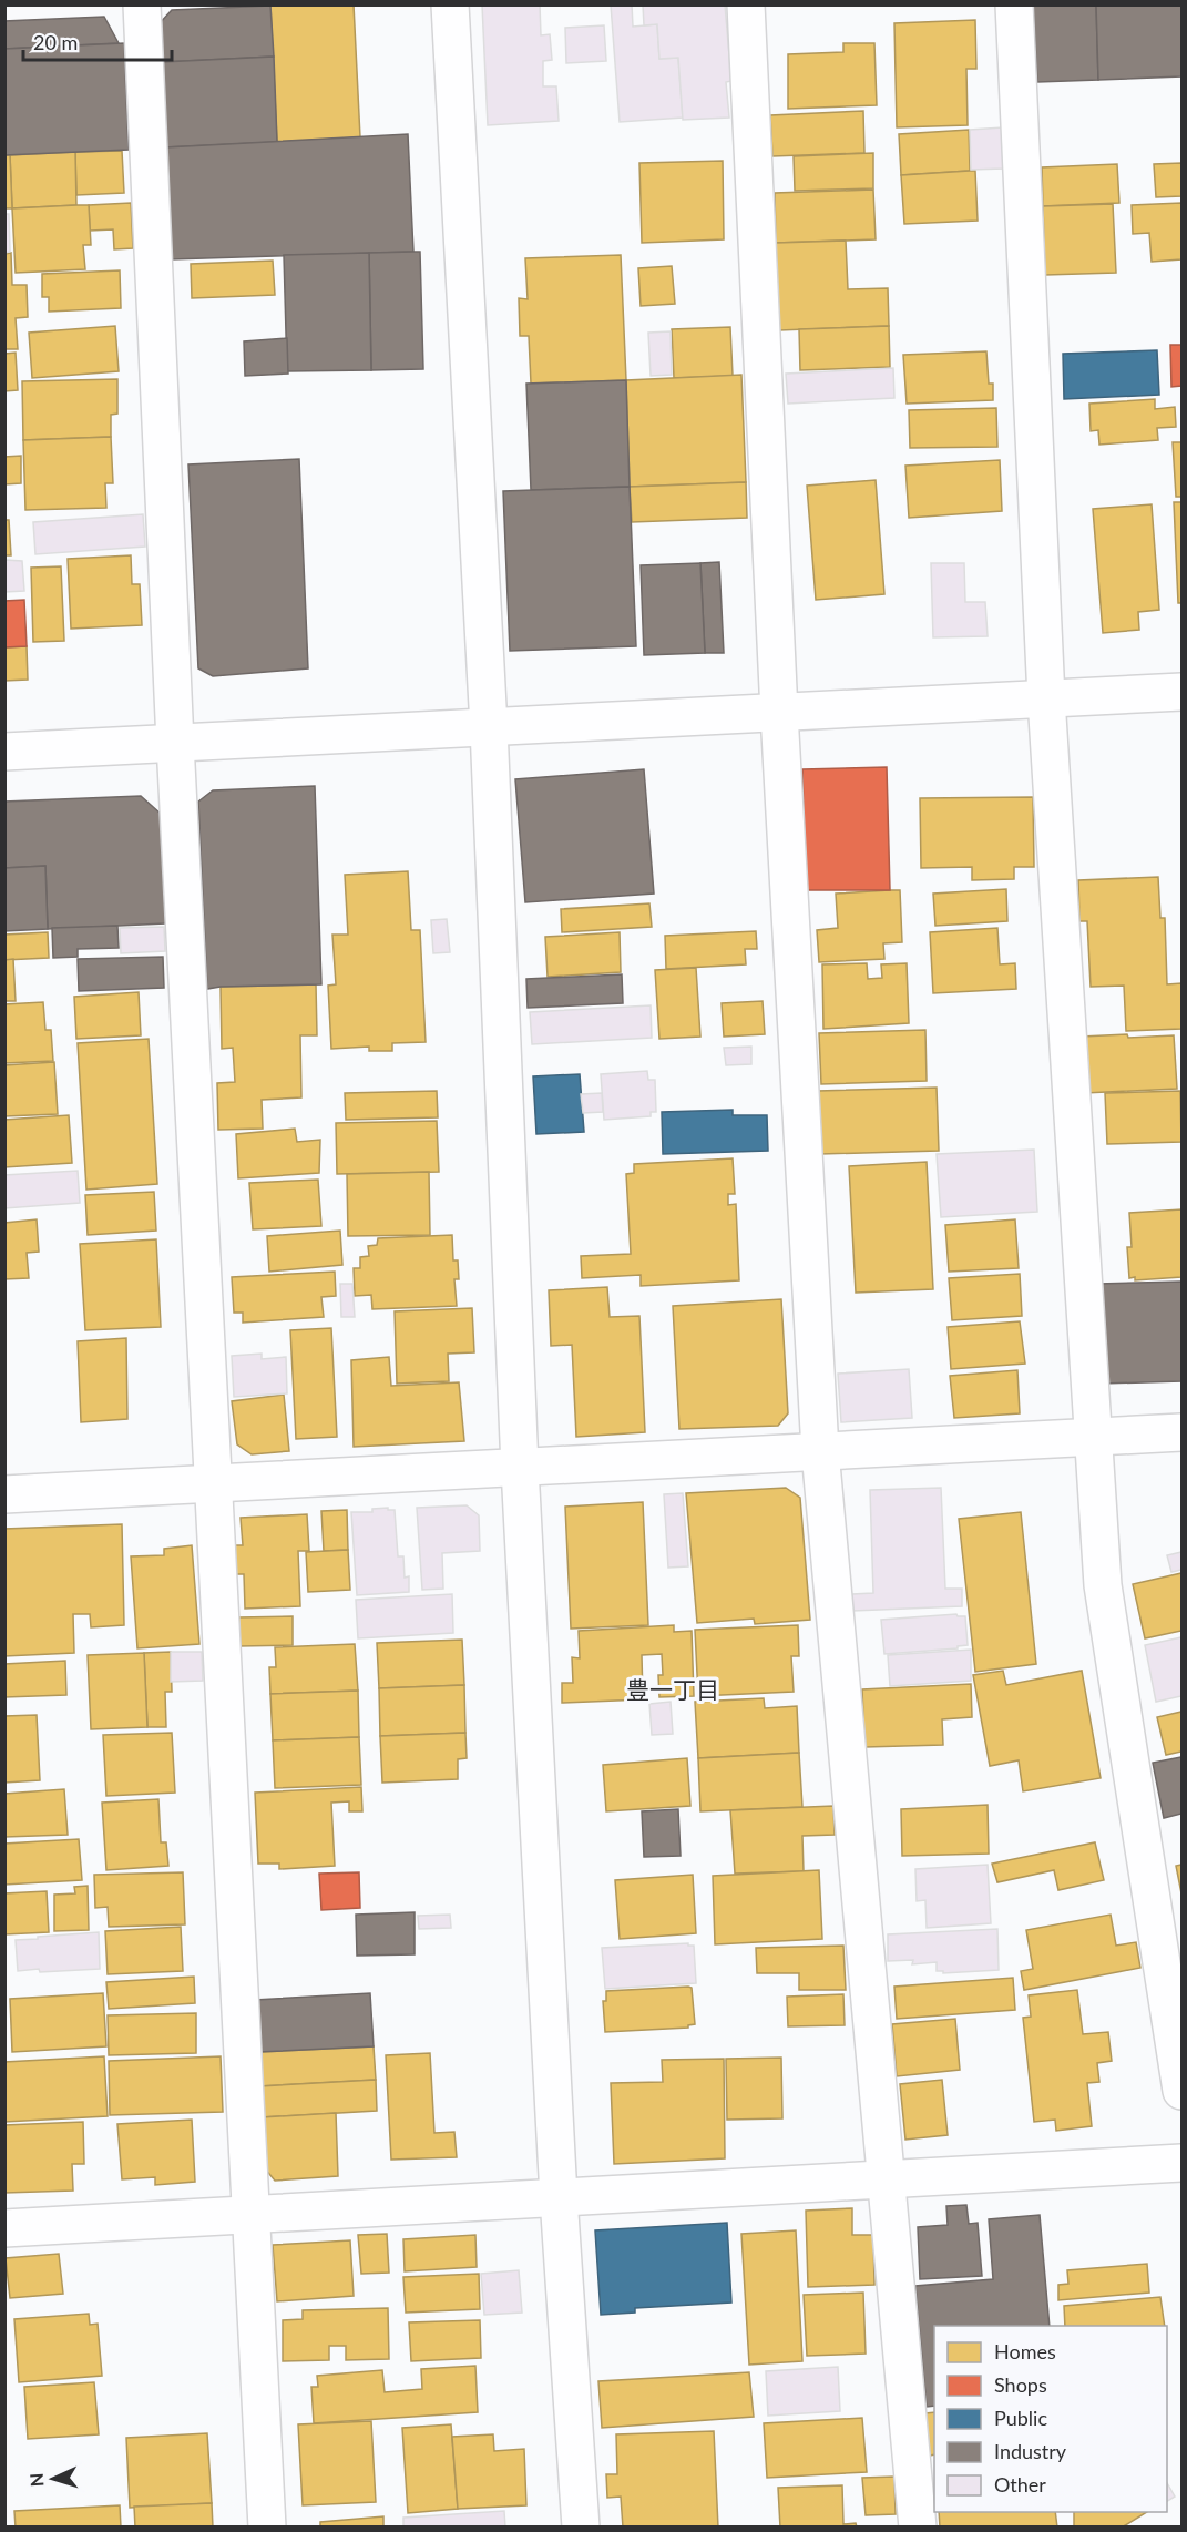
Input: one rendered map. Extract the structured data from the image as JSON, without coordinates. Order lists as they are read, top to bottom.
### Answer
{
  "districts": ["豊一丁目"],
  "legend": [
    "Homes",
    "Shops",
    "Public",
    "Industry",
    "Other"
  ],
  "scale_bar": "20 m",
  "north": "left"
}
